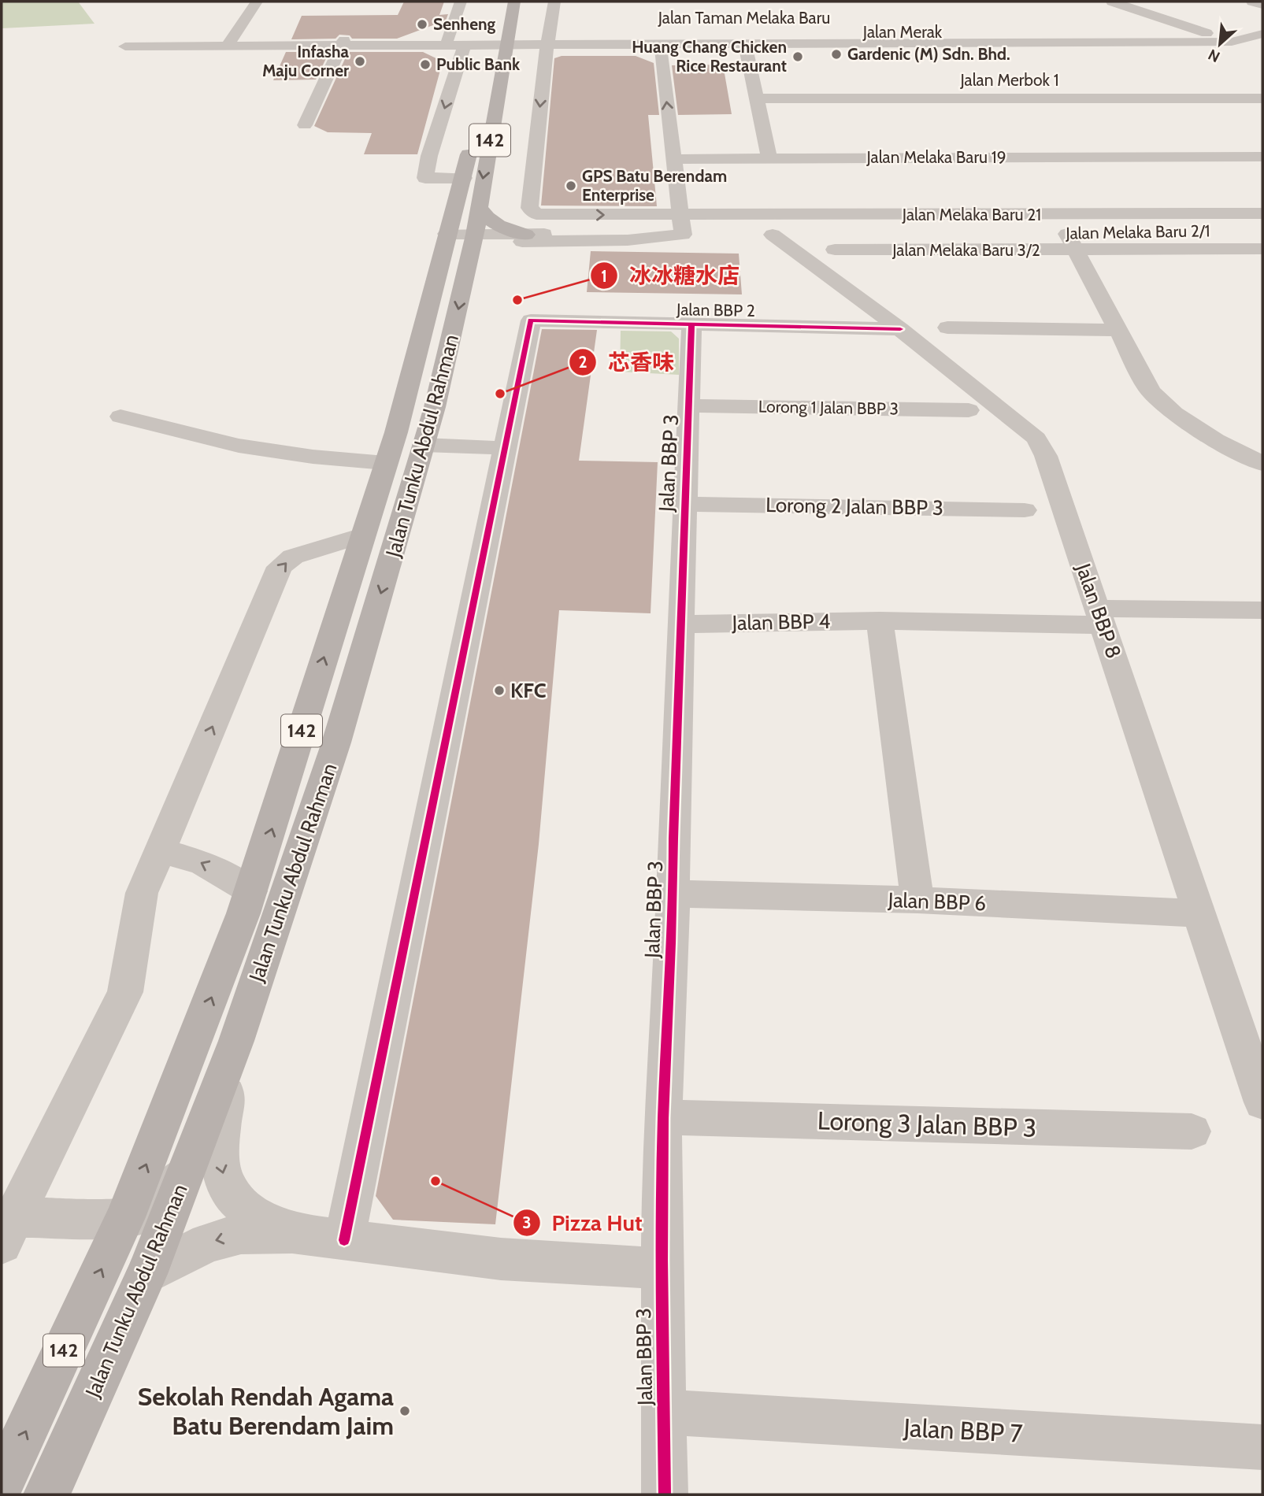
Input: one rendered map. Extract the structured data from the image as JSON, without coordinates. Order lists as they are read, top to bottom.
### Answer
{
  "streets": {
    "main road": ["142", "Jalan Tunku Abdul Rahman"],
    "street": [
      "Jalan Taman Melaka Baru",
      "Jalan Merak",
      "Jalan Merbok 1",
      "Jalan Melaka Baru 19",
      "Jalan Melaka Baru 21",
      "Jalan Melaka Baru 2/1",
      "Jalan Melaka Baru 3/2",
      "Jalan BBP 2",
      "Lorong 1 Jalan BBP 3",
      "Jalan BBP 3",
      "Lorong 2 Jalan BBP 3",
      "Jalan BBP 8",
      "Jalan BBP 4",
      "Jalan BBP 6",
      "Lorong 3 Jalan BBP 3",
      "Jalan BBP 7"
    ]
  },
  "crossings": [
    ["Jalan Taman Melaka Baru", "Jalan Merak"],
    ["Jalan Melaka Baru 2/1", "Jalan Melaka Baru 3/2"],
    ["Jalan BBP 2", "Jalan BBP 3"],
    ["Jalan BBP 2", "Jalan BBP 8"],
    ["Lorong 1 Jalan BBP 3", "Jalan BBP 3"],
    ["Jalan BBP 3", "Lorong 2 Jalan BBP 3"],
    ["Jalan BBP 3", "Jalan BBP 4"],
    ["Jalan BBP 3", "Jalan BBP 6"],
    ["Jalan BBP 3", "Lorong 3 Jalan BBP 3"],
    ["Jalan BBP 3", "Jalan BBP 7"],
    ["Jalan BBP 8", "Jalan BBP 4"],
    ["Jalan BBP 8", "Jalan BBP 6"]
  ],
  "places": [
    "Senheng",
    "Gardenic (M) Sdn. Bhd.",
    "Huang Chang Chicken Rice Restaurant",
    "Infasha Maju Corner",
    "Public Bank",
    "GPS Batu Berendam Enterprise",
    "冰冰糖水店",
    "芯香味",
    "KFC",
    "Pizza Hut",
    "Sekolah Rendah Agama Batu Berendam Jaim"
  ],
  "north": "bottom left"
}
